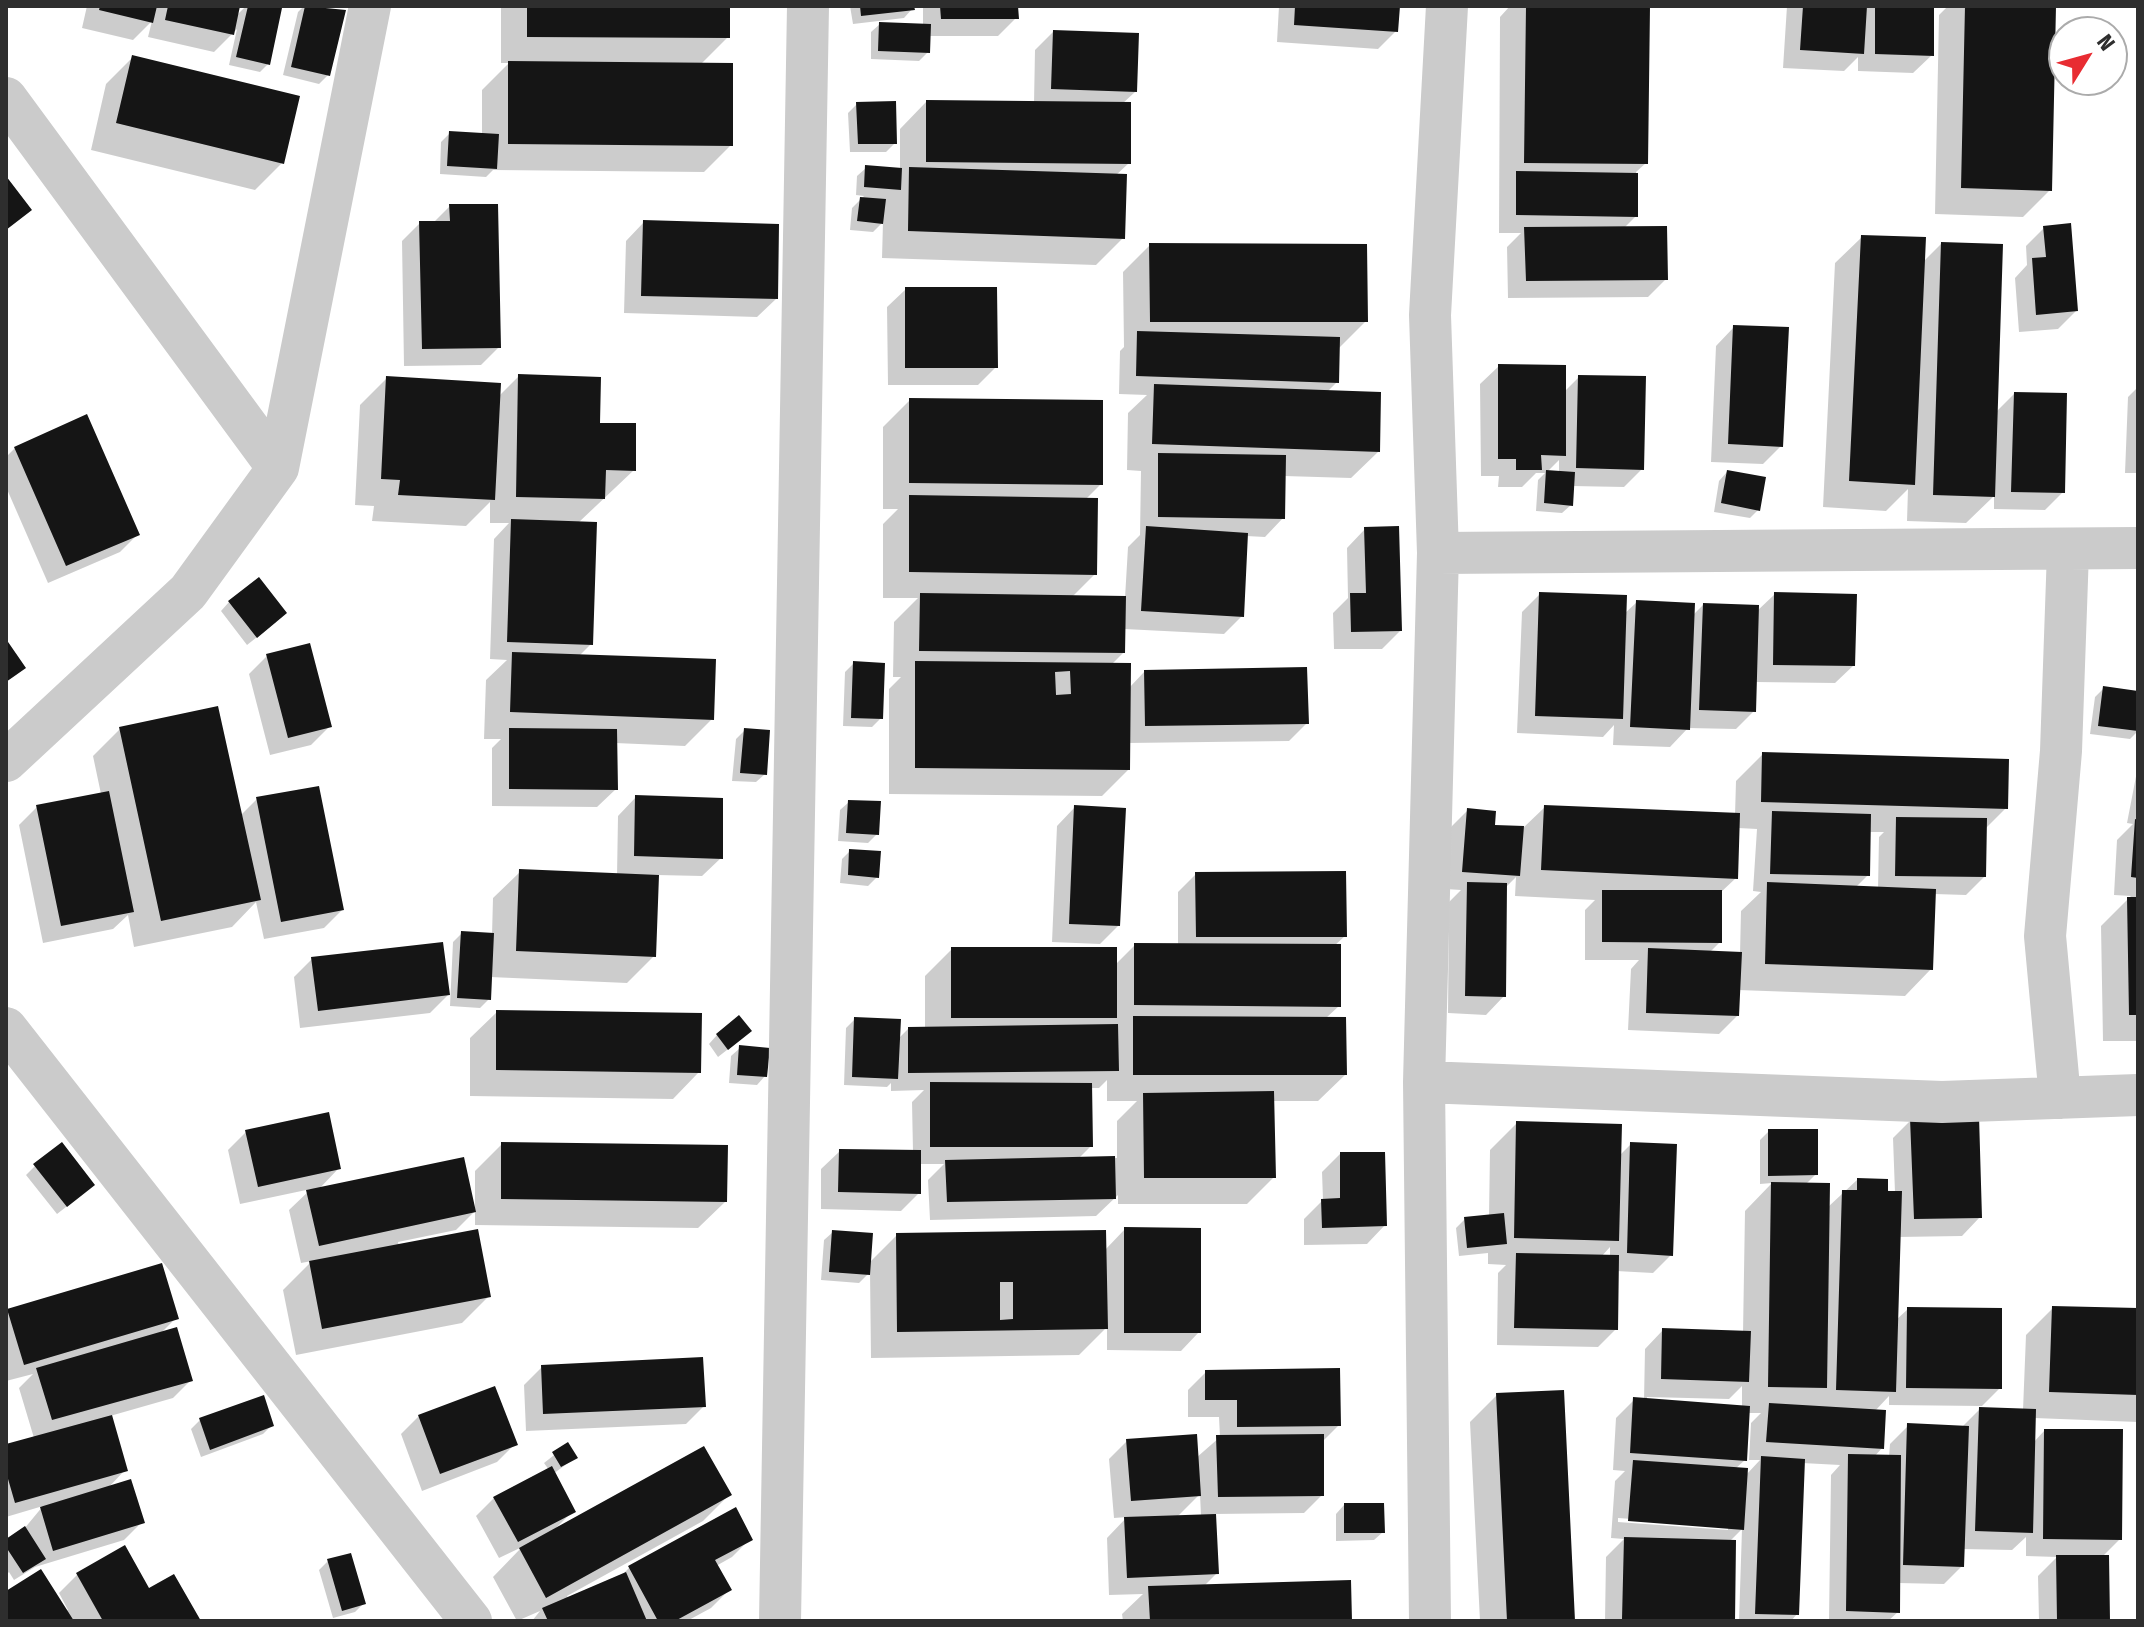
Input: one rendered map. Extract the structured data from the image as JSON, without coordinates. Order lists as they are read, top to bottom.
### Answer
{
  "north": "top right"
}
